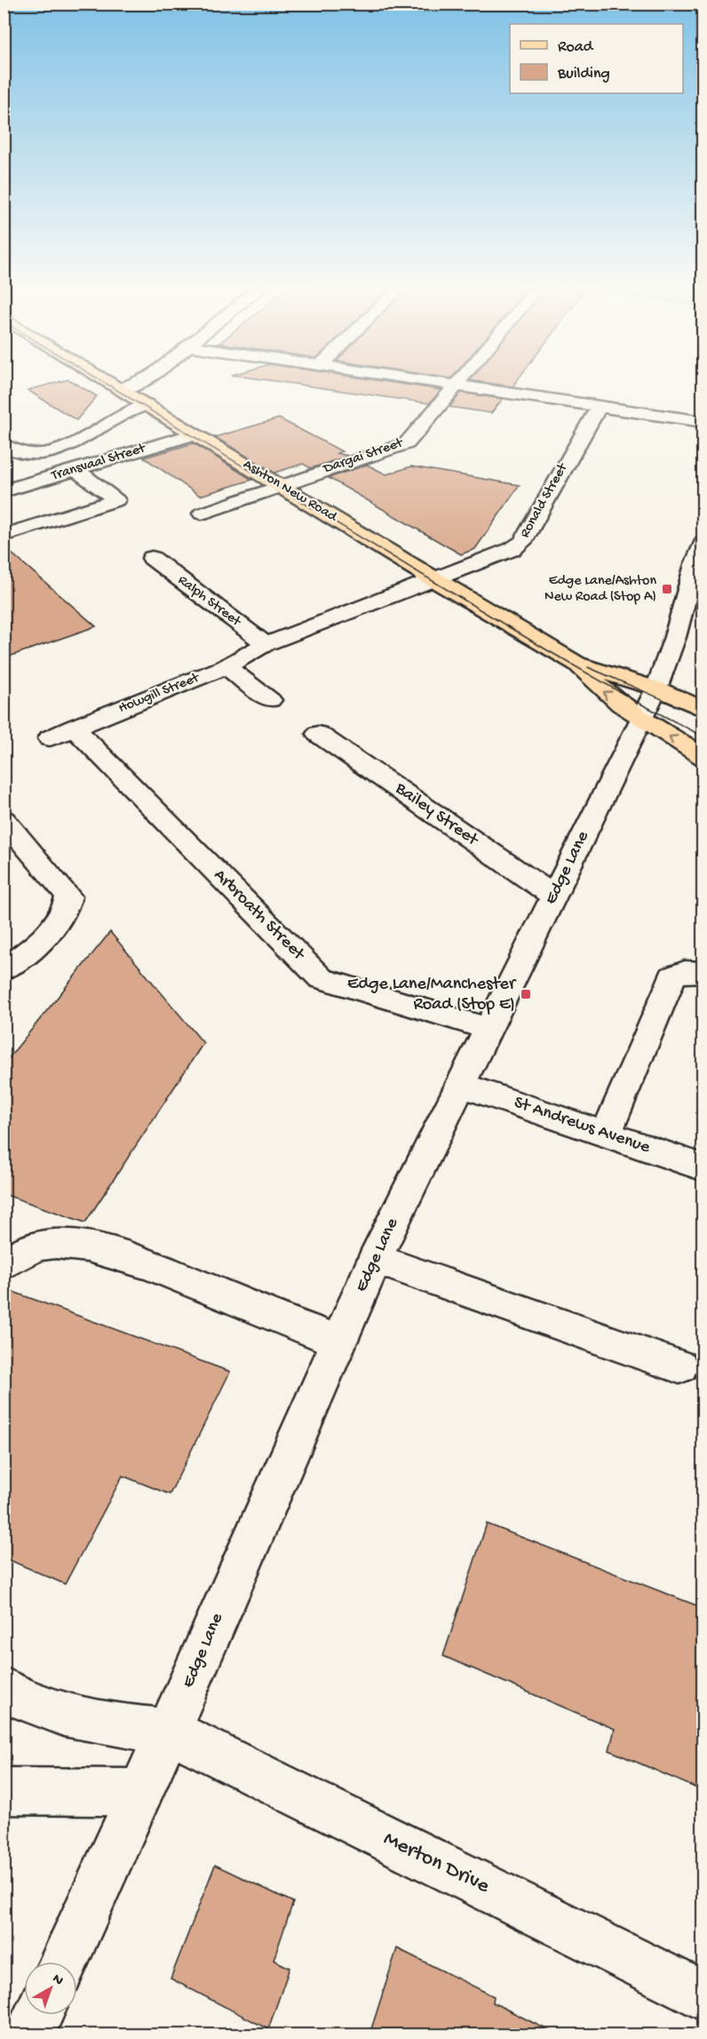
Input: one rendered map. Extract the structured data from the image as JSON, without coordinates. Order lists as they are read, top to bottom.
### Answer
{
  "streets": {
    "main road": ["Ashton New Road"],
    "street": [
      "Dargai Street",
      "Transvaal Street",
      "Ronald Street",
      "Ralph Street",
      "Howgill Street",
      "Bailey Street",
      "Edge Lane",
      "Arbroath Street",
      "St Andrews Avenue",
      "Merton Drive"
    ]
  },
  "crossings": [
    ["Dargai Street", "Ashton New Road"],
    ["Transvaal Street", "Ashton New Road"],
    ["Ashton New Road", "Ronald Street"],
    ["Ronald Street", "Ralph Street"],
    ["Ronald Street", "Howgill Street"],
    ["Ralph Street", "Howgill Street"],
    ["Howgill Street", "Arbroath Street"],
    ["Bailey Street", "Edge Lane"],
    ["Edge Lane", "Arbroath Street"],
    ["Edge Lane", "St Andrews Avenue"],
    ["Edge Lane", "Merton Drive"]
  ],
  "places": {
    "transit": ["Edge Lane/Ashton New Road (Stop A)", "Edge Lane/Manchester Road (Stop E)"]
  },
  "legend": ["Road", "Building"],
  "north": "top right"
}
